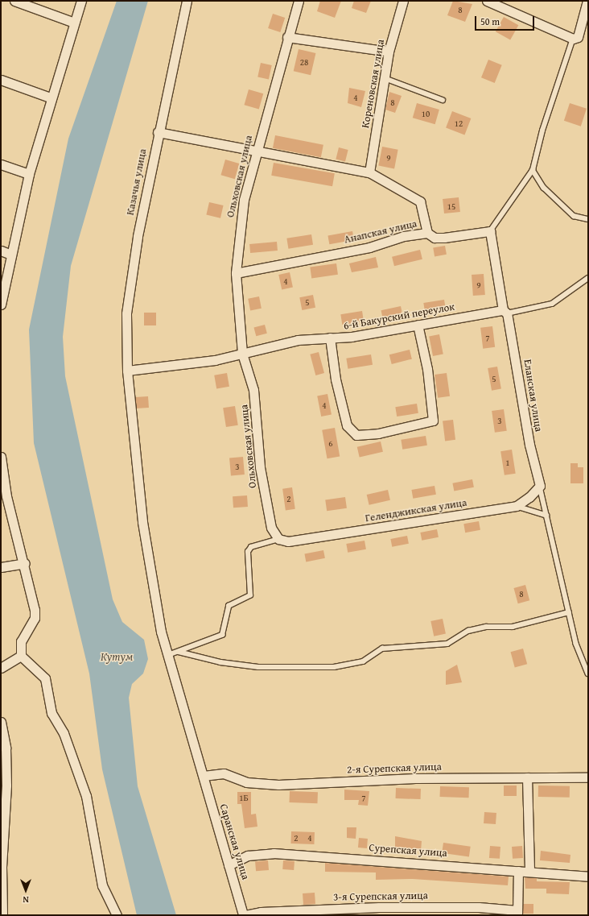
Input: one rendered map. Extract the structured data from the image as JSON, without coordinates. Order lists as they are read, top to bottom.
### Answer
{
  "streets": {
    "street": [
      "Кореновская улица",
      "Ольховская улица",
      "Казачья улица",
      "Анапская улица",
      "6-й Бакурский переулок",
      "Еланская улица",
      "Геленджикская улица",
      "2-я Сурепская улица",
      "Саранская улица",
      "Сурепская улица",
      "3-я Сурепская улица"
    ]
  },
  "crossings": [
    ["Ольховская улица", "Анапская улица"],
    ["Ольховская улица", "6-й Бакурский переулок"],
    ["Ольховская улица", "Геленджикская улица"],
    ["Казачья улица", "6-й Бакурский переулок"],
    ["Казачья улица", "Саранская улица"],
    ["6-й Бакурский переулок", "Еланская улица"],
    ["2-я Сурепская улица", "Саранская улица"],
    ["Саранская улица", "Сурепская улица"],
    ["Саранская улица", "3-я Сурепская улица"]
  ],
  "water": ["Кутум"],
  "house_numbers": [
    "8",
    "28",
    "4",
    "8",
    "10",
    "12",
    "9",
    "15",
    "4",
    "9",
    "5",
    "7",
    "5",
    "4",
    "3",
    "6",
    "1",
    "3",
    "2",
    "8",
    "1Б",
    "7",
    "2",
    "4"
  ],
  "scale_bar": "50 m",
  "north": "bottom"
}
